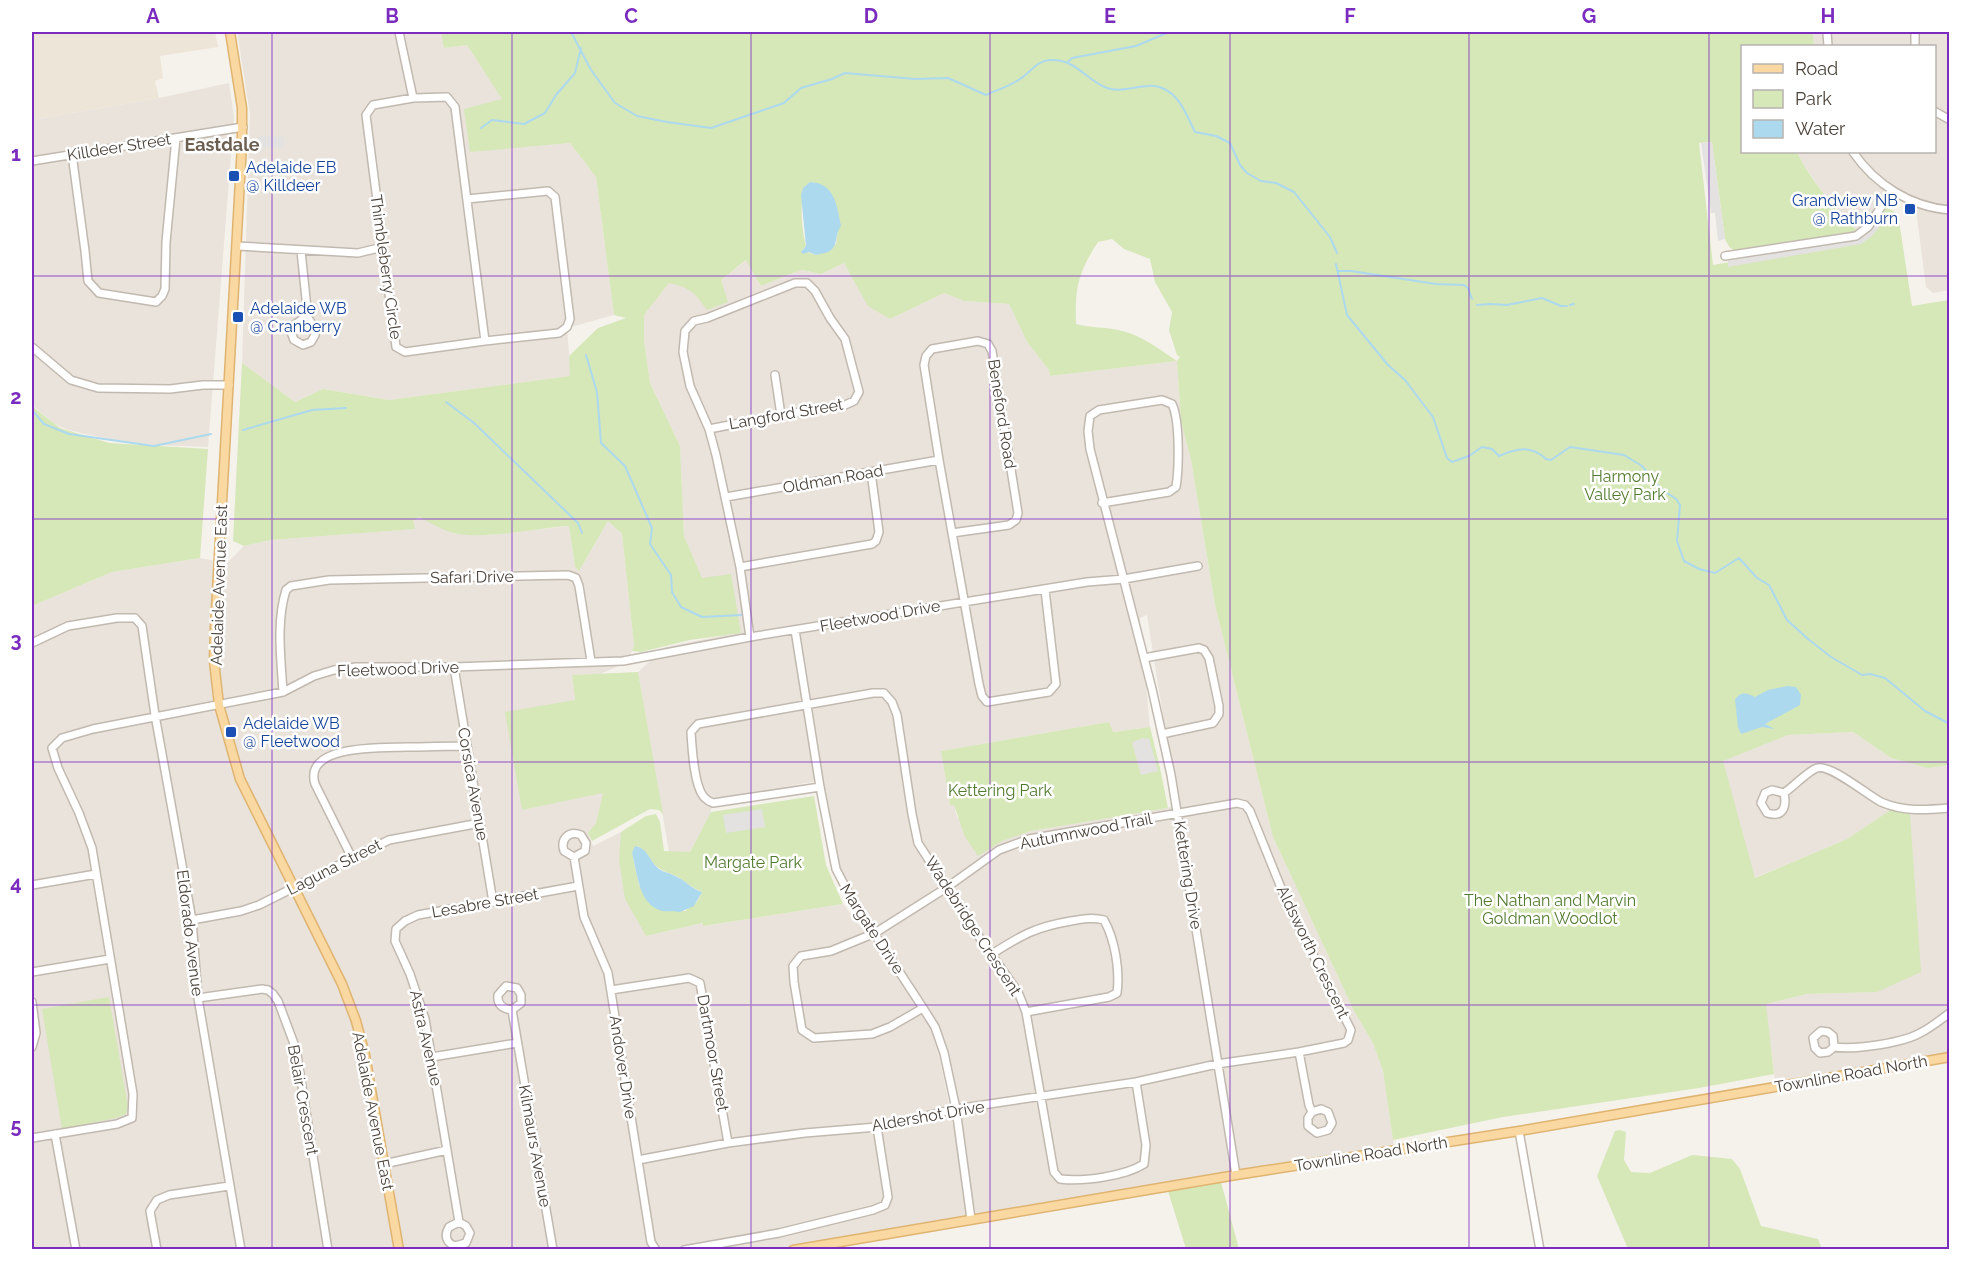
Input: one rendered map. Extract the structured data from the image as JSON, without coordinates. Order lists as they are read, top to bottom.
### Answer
{
  "streets": {
    "main road": ["Adelaide Avenue East", "Townline Road North"],
    "street": [
      "Killdeer Street",
      "Thimbleberry Circle",
      "Langford Street",
      "Beneford Road",
      "Oldman Road",
      "Safari Drive",
      "Fleetwood Drive",
      "Corsica Avenue",
      "Autumnwood Trail",
      "Laguna Street",
      "Kettering Drive",
      "Lesabre Street",
      "Wadebridge Crescent",
      "Margate Drive",
      "Eldorado Avenue",
      "Aldsworth Crescent",
      "Astra Avenue",
      "Dartmoor Street",
      "Andover Drive",
      "Belair Crescent",
      "Aldershot Drive",
      "Kilmaurs Avenue"
    ]
  },
  "crossings": [
    ["Killdeer Street", "Adelaide Avenue East"],
    ["Langford Street", "Oldman Road"],
    ["Langford Street", "Fleetwood Drive"],
    ["Beneford Road", "Oldman Road"],
    ["Beneford Road", "Fleetwood Drive"],
    ["Safari Drive", "Fleetwood Drive"],
    ["Adelaide Avenue East", "Fleetwood Drive"],
    ["Adelaide Avenue East", "Laguna Street"],
    ["Fleetwood Drive", "Corsica Avenue"],
    ["Fleetwood Drive", "Kettering Drive"],
    ["Fleetwood Drive", "Margate Drive"],
    ["Fleetwood Drive", "Eldorado Avenue"],
    ["Corsica Avenue", "Laguna Street"],
    ["Corsica Avenue", "Lesabre Street"],
    ["Autumnwood Trail", "Kettering Drive"],
    ["Autumnwood Trail", "Wadebridge Crescent"],
    ["Autumnwood Trail", "Margate Drive"],
    ["Autumnwood Trail", "Aldsworth Crescent"],
    ["Laguna Street", "Eldorado Avenue"],
    ["Kettering Drive", "Aldsworth Crescent"],
    ["Kettering Drive", "Townline Road North"],
    ["Kettering Drive", "Aldershot Drive"],
    ["Lesabre Street", "Astra Avenue"],
    ["Lesabre Street", "Andover Drive"],
    ["Wadebridge Crescent", "Margate Drive"],
    ["Wadebridge Crescent", "Aldershot Drive"],
    ["Margate Drive", "Townline Road North"],
    ["Margate Drive", "Aldershot Drive"],
    ["Eldorado Avenue", "Belair Crescent"],
    ["Aldsworth Crescent", "Aldershot Drive"],
    ["Dartmoor Street", "Andover Drive"],
    ["Dartmoor Street", "Aldershot Drive"],
    ["Andover Drive", "Aldershot Drive"]
  ],
  "districts": ["Eastdale"],
  "parks": [
    "Harmony Valley Park",
    "Kettering Park",
    "Margate Park",
    "The Nathan and Marvin Goldman Woodlot"
  ],
  "places": {
    "transit": [
      "Adelaide EB @ Killdeer",
      "Grandview NB @ Rathburn",
      "Adelaide WB @ Cranberry",
      "Adelaide WB @ Fleetwood"
    ]
  },
  "legend": ["Road", "Park", "Water"],
  "grid": {
    "columns": [
      "A",
      "B",
      "C",
      "D",
      "E",
      "F",
      "G",
      "H"
    ],
    "rows": [
      "1",
      "2",
      "3",
      "4",
      "5"
    ]
  }
}
